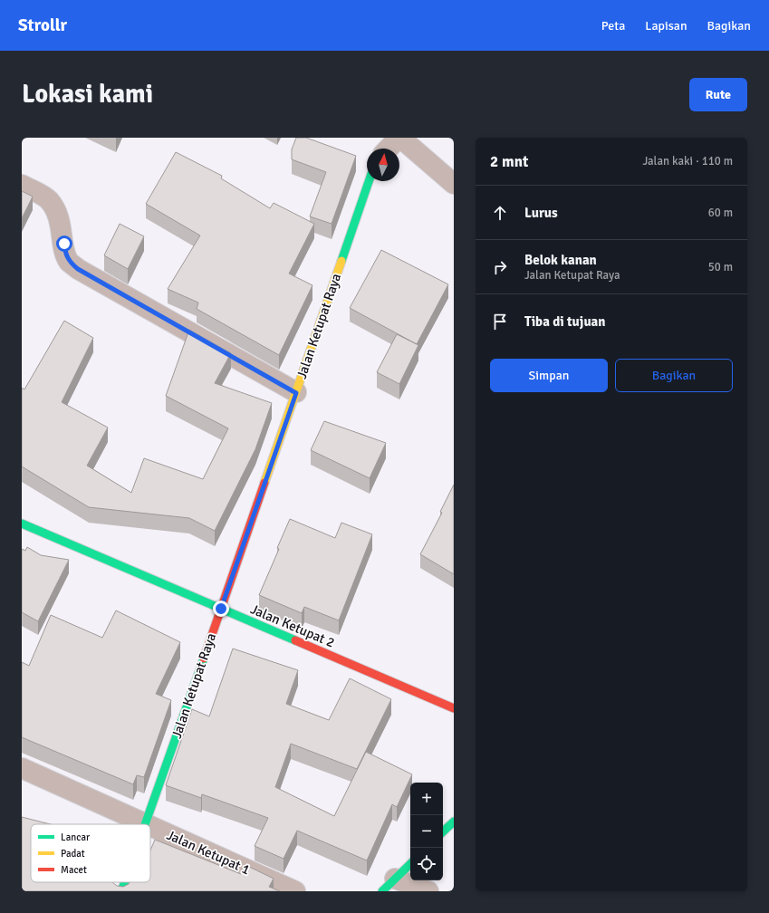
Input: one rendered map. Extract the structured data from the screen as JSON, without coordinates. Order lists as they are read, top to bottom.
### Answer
{
  "streets": {
    "street": ["Jalan Ketupat Raya", "Jalan Ketupat 2", "Jalan Ketupat 1"]
  },
  "crossings": [
    ["Jalan Ketupat Raya", "Jalan Ketupat 2"],
    ["Jalan Ketupat Raya", "Jalan Ketupat 1"]
  ],
  "legend": ["Lancar", "Padat", "Macet"],
  "north": "top",
  "page": {
    "header": "Strollr",
    "nav": ["Peta", "Lapisan", "Bagikan"],
    "buttons": [
      "Rute",
      ["Simpan", "Bagikan"]
    ],
    "title": "Lokasi kami",
    "heading": ["2 mnt", "Jalan kaki · 110 m"],
    "list": [
      ["Lurus", "60 m"],
      ["Belok kanan", "Jalan Ketupat Raya", "50 m"],
      "Tiba di tujuan"
    ],
    "map_buttons": ["+", "−"]
  }
}
